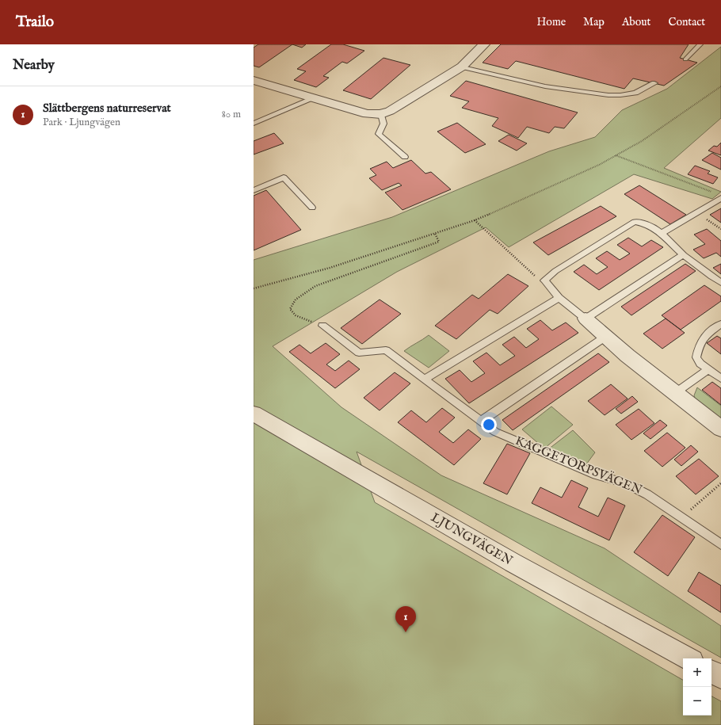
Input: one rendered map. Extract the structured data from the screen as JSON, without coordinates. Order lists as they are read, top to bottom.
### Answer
{
  "streets": {
    "street": ["LJUNGVÄGEN"],
    "lane": ["KAGGETORPSVÄGEN"]
  },
  "page": {
    "header": "Trailo",
    "nav": [
      "Home",
      "Map",
      "About",
      "Contact"
    ],
    "heading": "Nearby",
    "list": [
      {
        "mark": "1",
        "name": "Slättbergens naturreservat",
        "note": "Park · Ljungvägen",
        "value": "80 m"
      }
    ],
    "pins": "1",
    "map_buttons": ["+", "−"]
  }
}
